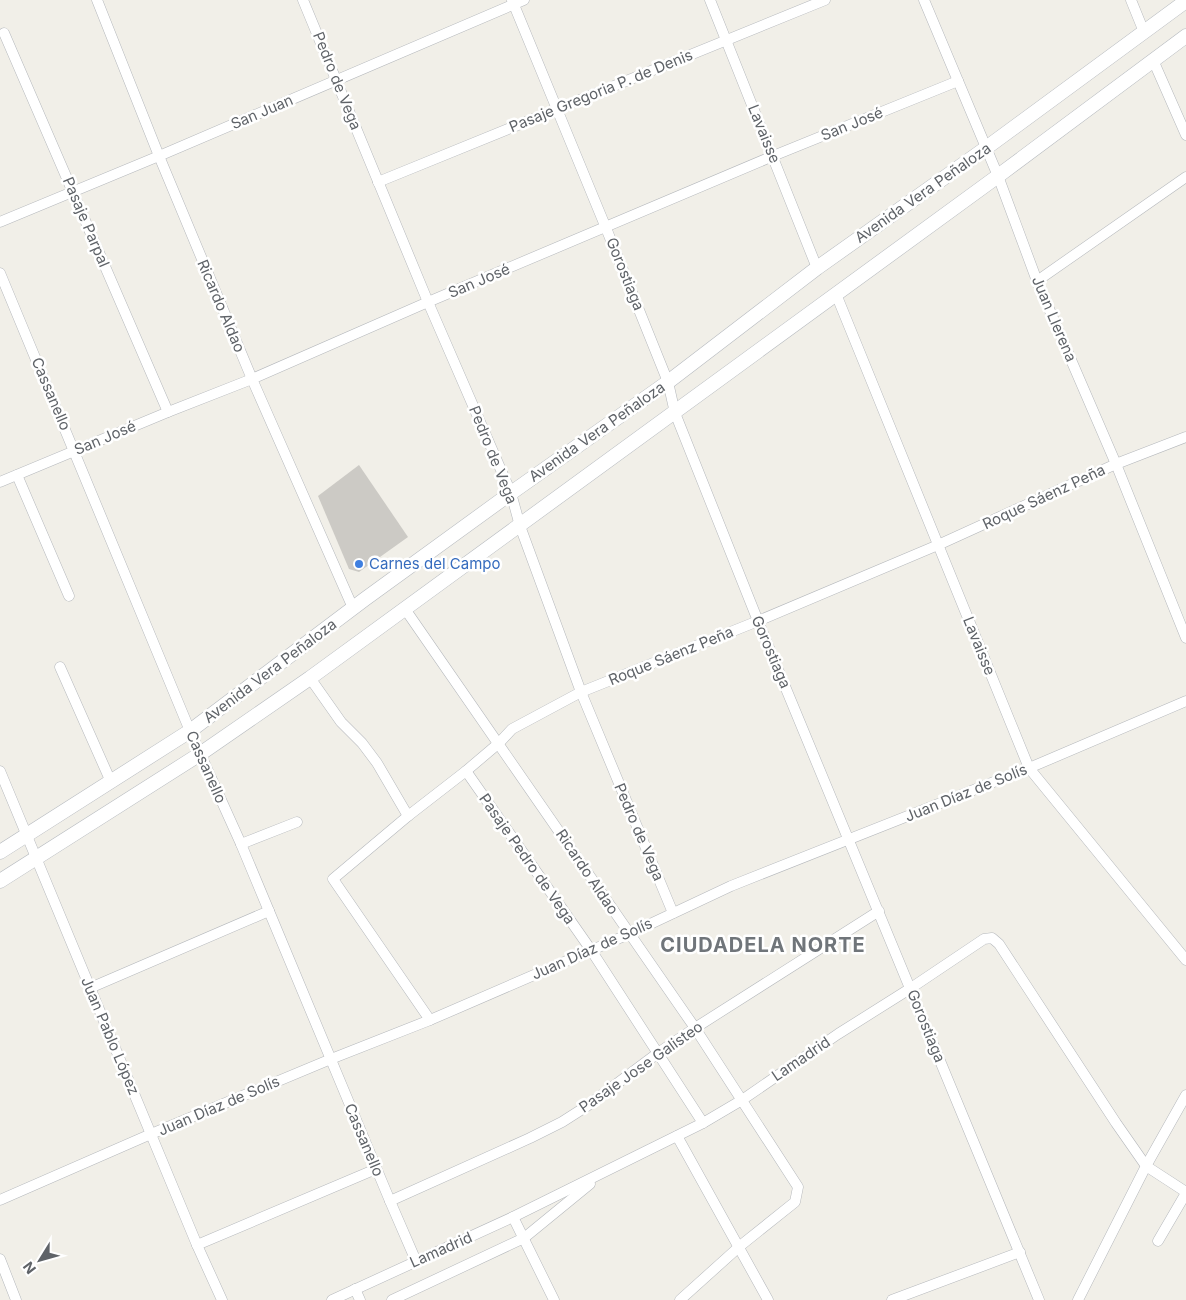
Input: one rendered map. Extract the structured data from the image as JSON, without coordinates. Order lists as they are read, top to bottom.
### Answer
{
  "streets": {
    "main road": ["Avenida Vera Peñaloza"],
    "street": [
      "Pedro de Vega",
      "Pasaje Gregoria P. de Denis",
      "San Juan",
      "San José",
      "Lavaisse",
      "Pasaje Parpal",
      "Gorostiaga",
      "Ricardo Aldao",
      "Juan Llerena",
      "Cassanello",
      "Roque Sáenz Peña",
      "Juan Díaz de Solís",
      "Pasaje Pedro de Vega",
      "Juan Pablo López",
      "Lamadrid",
      "Pasaje Jose Galisteo"
    ]
  },
  "crossings": [
    ["Pedro de Vega", "Pasaje Gregoria P. de Denis"],
    ["Pedro de Vega", "San Juan"],
    ["Pedro de Vega", "San José"],
    ["Pedro de Vega", "Avenida Vera Peñaloza"],
    ["Pedro de Vega", "Roque Sáenz Peña"],
    ["Pedro de Vega", "Juan Díaz de Solís"],
    ["Pasaje Gregoria P. de Denis", "Lavaisse"],
    ["Pasaje Gregoria P. de Denis", "Gorostiaga"],
    ["San Juan", "Pasaje Parpal"],
    ["San Juan", "Gorostiaga"],
    ["San Juan", "Ricardo Aldao"],
    ["San José", "Lavaisse"],
    ["San José", "Pasaje Parpal"],
    ["San José", "Gorostiaga"],
    ["San José", "Ricardo Aldao"],
    ["San José", "Juan Llerena"],
    ["San José", "Cassanello"],
    ["Lavaisse", "Avenida Vera Peñaloza"],
    ["Lavaisse", "Roque Sáenz Peña"],
    ["Lavaisse", "Juan Díaz de Solís"],
    ["Avenida Vera Peñaloza", "Gorostiaga"],
    ["Avenida Vera Peñaloza", "Ricardo Aldao"],
    ["Avenida Vera Peñaloza", "Juan Llerena"],
    ["Avenida Vera Peñaloza", "Cassanello"],
    ["Avenida Vera Peñaloza", "Juan Pablo López"],
    ["Gorostiaga", "Roque Sáenz Peña"],
    ["Gorostiaga", "Juan Díaz de Solís"],
    ["Gorostiaga", "Lamadrid"],
    ["Gorostiaga", "Pasaje Jose Galisteo"],
    ["Ricardo Aldao", "Roque Sáenz Peña"],
    ["Ricardo Aldao", "Juan Díaz de Solís"],
    ["Ricardo Aldao", "Lamadrid"],
    ["Ricardo Aldao", "Pasaje Jose Galisteo"],
    ["Juan Llerena", "Roque Sáenz Peña"],
    ["Cassanello", "Juan Díaz de Solís"],
    ["Cassanello", "Lamadrid"],
    ["Cassanello", "Pasaje Jose Galisteo"],
    ["Roque Sáenz Peña", "Juan Díaz de Solís"],
    ["Roque Sáenz Peña", "Pasaje Pedro de Vega"],
    ["Juan Díaz de Solís", "Pasaje Pedro de Vega"],
    ["Juan Díaz de Solís", "Juan Pablo López"],
    ["Pasaje Pedro de Vega", "Lamadrid"],
    ["Pasaje Pedro de Vega", "Pasaje Jose Galisteo"]
  ],
  "districts": ["CIUDADELA NORTE"],
  "places": ["Carnes del Campo"],
  "north": "bottom left"
}
